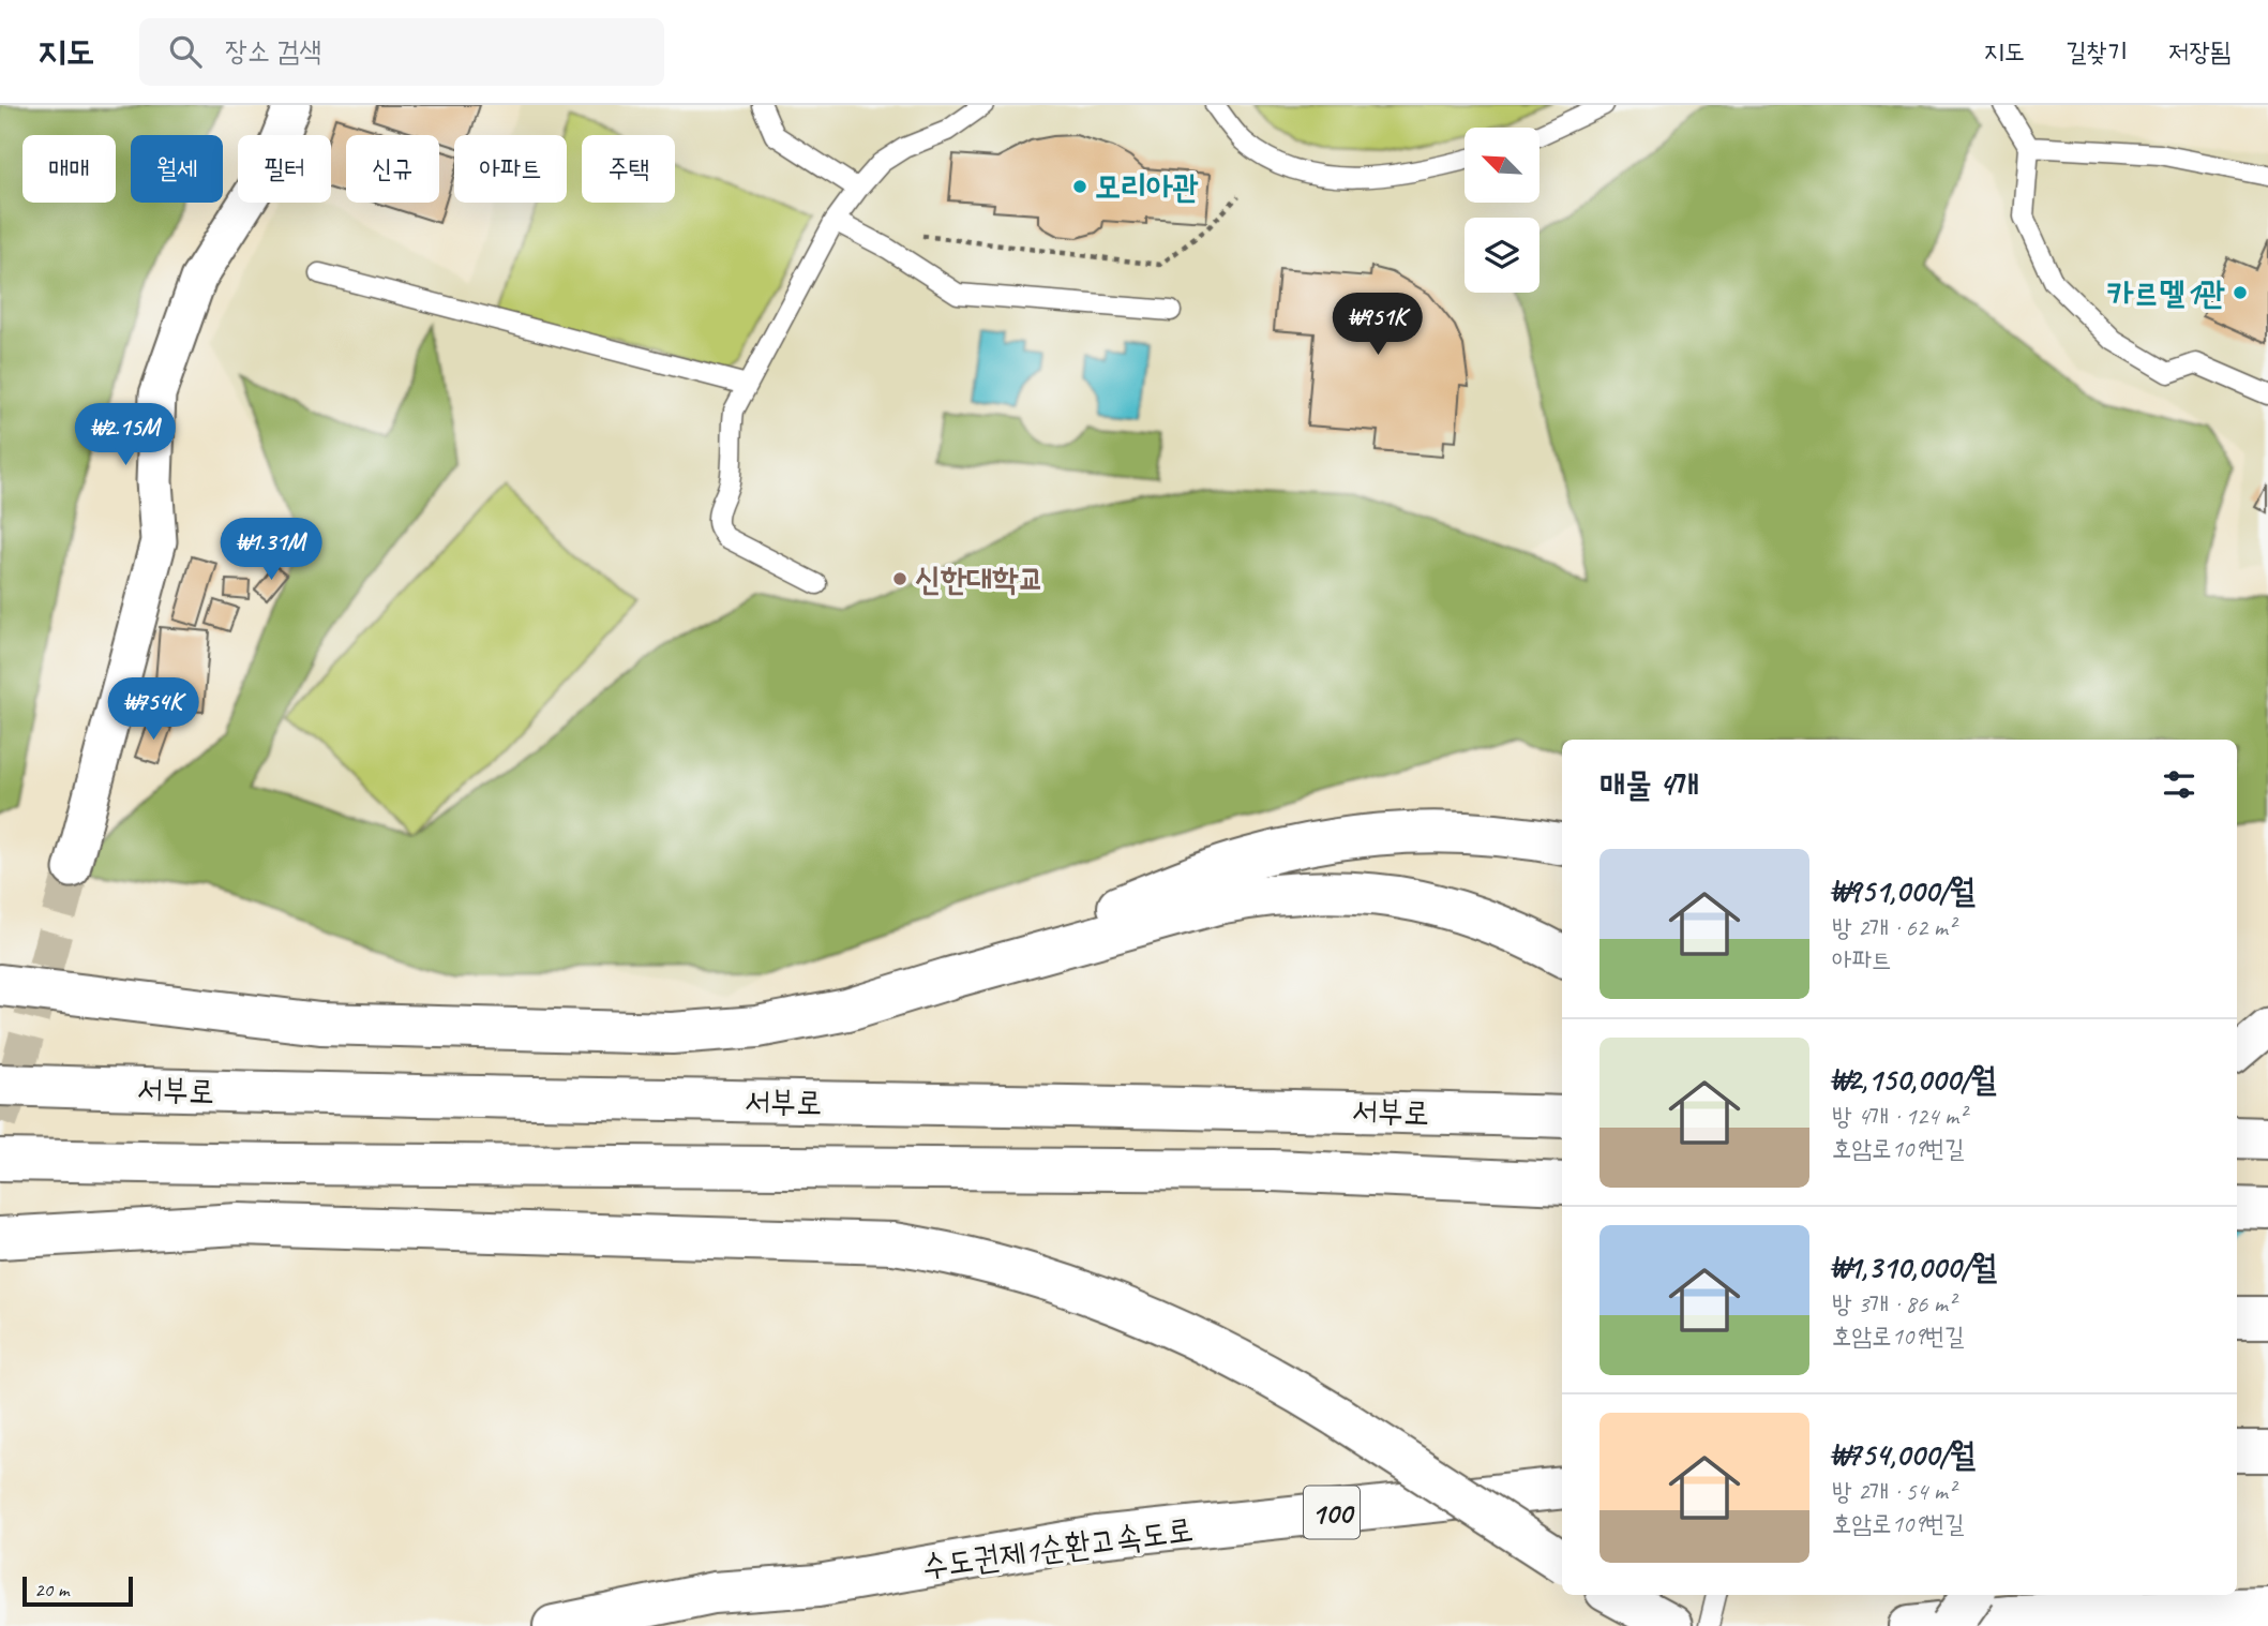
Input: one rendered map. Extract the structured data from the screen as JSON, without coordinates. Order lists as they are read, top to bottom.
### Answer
{
  "streets": {
    "highway": ["서부로", "100", "수도권제1순환고속도로"]
  },
  "places": ["모리아관", "카르멜1관", "신한대학교"],
  "scale_bar": "20 m",
  "north": "top left",
  "page": {
    "header": "지도",
    "search": "장소 검색",
    "nav": ["지도", "길찾기", "저장됨"],
    "chip": [
      "매매",
      "월세",
      "필터",
      "신규",
      "아파트",
      "주택"
    ],
    "price": [
      "₩951K",
      "₩2.15M",
      "₩1.31M",
      "₩754K"
    ],
    "heading": "매물 4개",
    "list": [
      {
        "name": "₩951,000/월",
        "note": "방 2개 · 62 m² · 아파트"
      },
      {
        "name": "₩2,150,000/월",
        "note": "방 4개 · 124 m² · 호암로109번길"
      },
      {
        "name": "₩1,310,000/월",
        "note": "방 3개 · 86 m² · 호암로109번길"
      },
      {
        "name": "₩754,000/월",
        "note": "방 2개 · 54 m² · 호암로109번길"
      }
    ],
    "scale": "20 m"
  }
}
